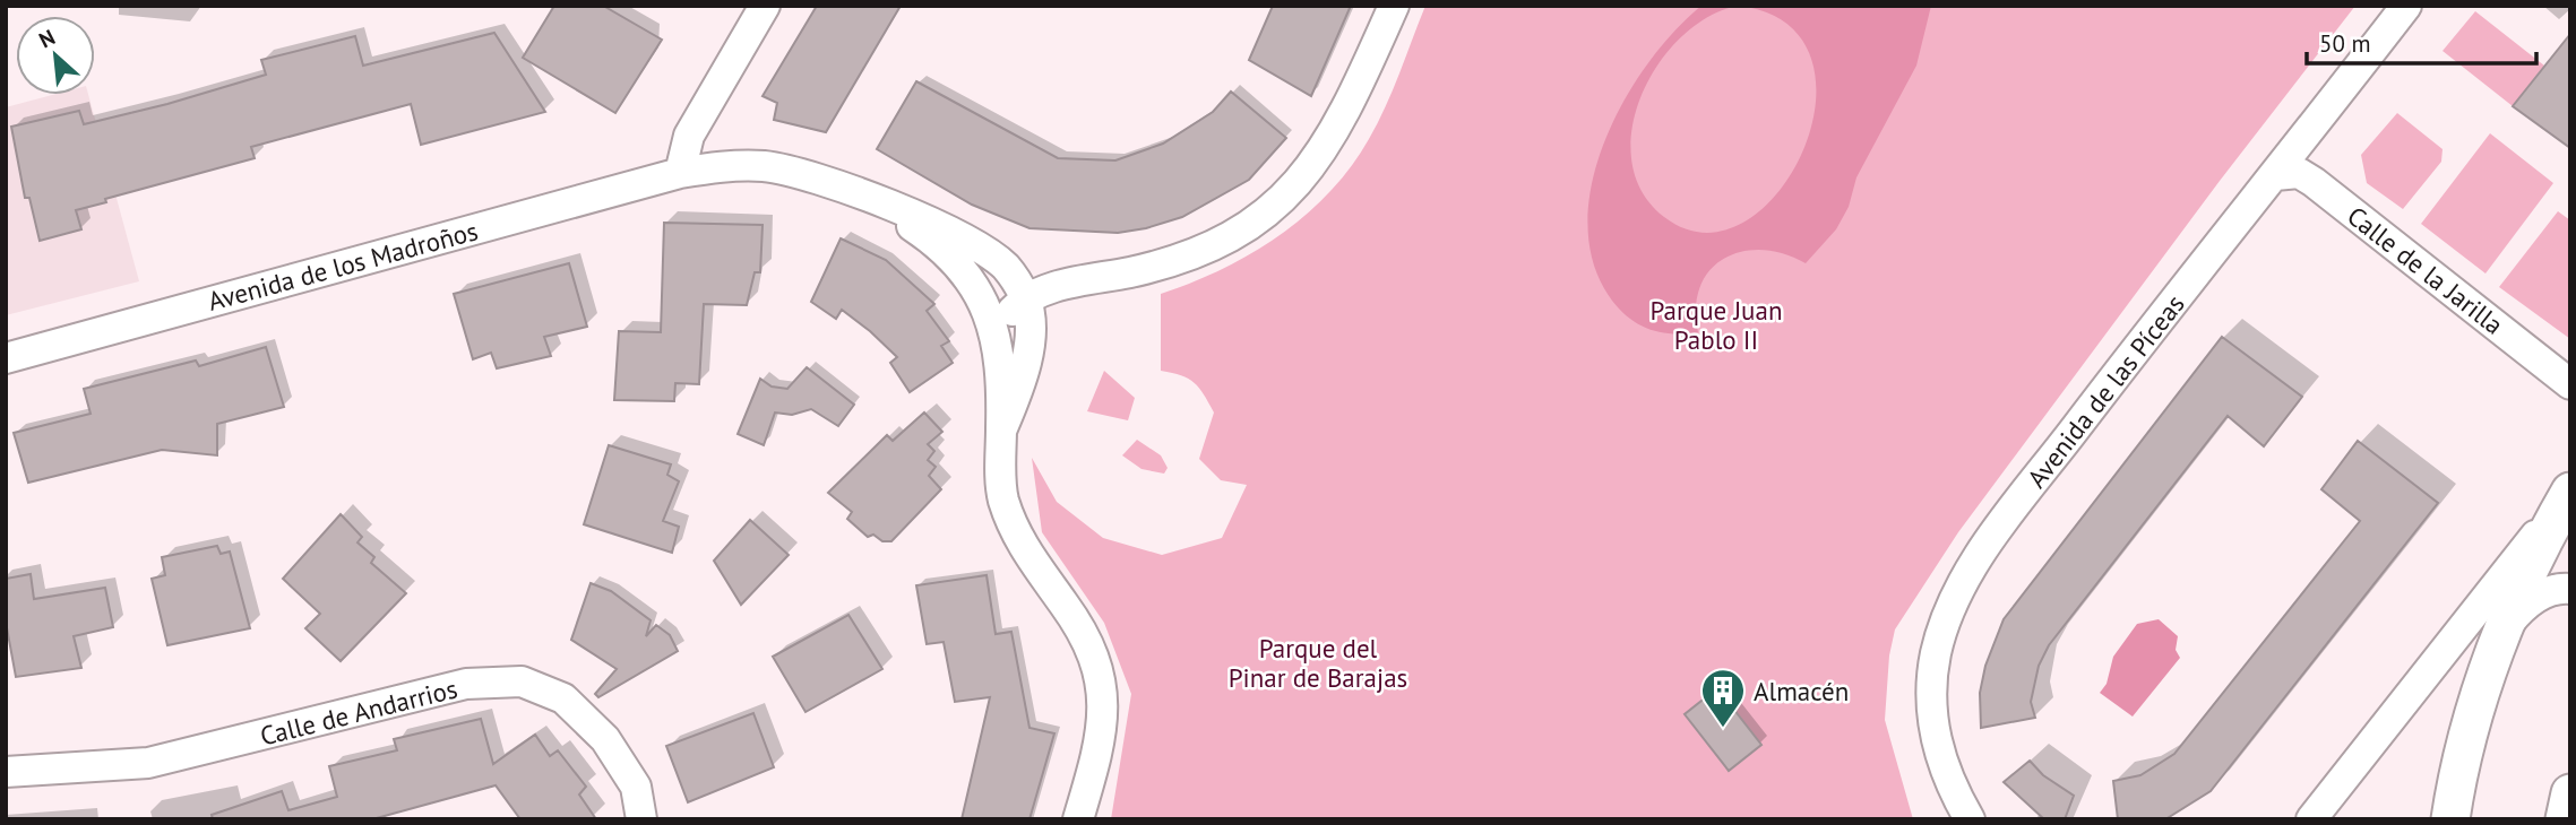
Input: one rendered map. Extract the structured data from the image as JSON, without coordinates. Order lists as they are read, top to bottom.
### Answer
{
  "streets": {
    "street": [
      "Avenida de los Madroños",
      "Calle de la Jarilla",
      "Avenida de las Píceas",
      "Calle de Andarrios"
    ]
  },
  "crossings": [
    ["Calle de la Jarilla", "Avenida de las Píceas"]
  ],
  "parks": ["Parque Juan Pablo II", "Parque del Pinar de Barajas"],
  "places": {
    "building": ["Almacén"]
  },
  "scale_bar": "50 m",
  "north": "top left"
}
